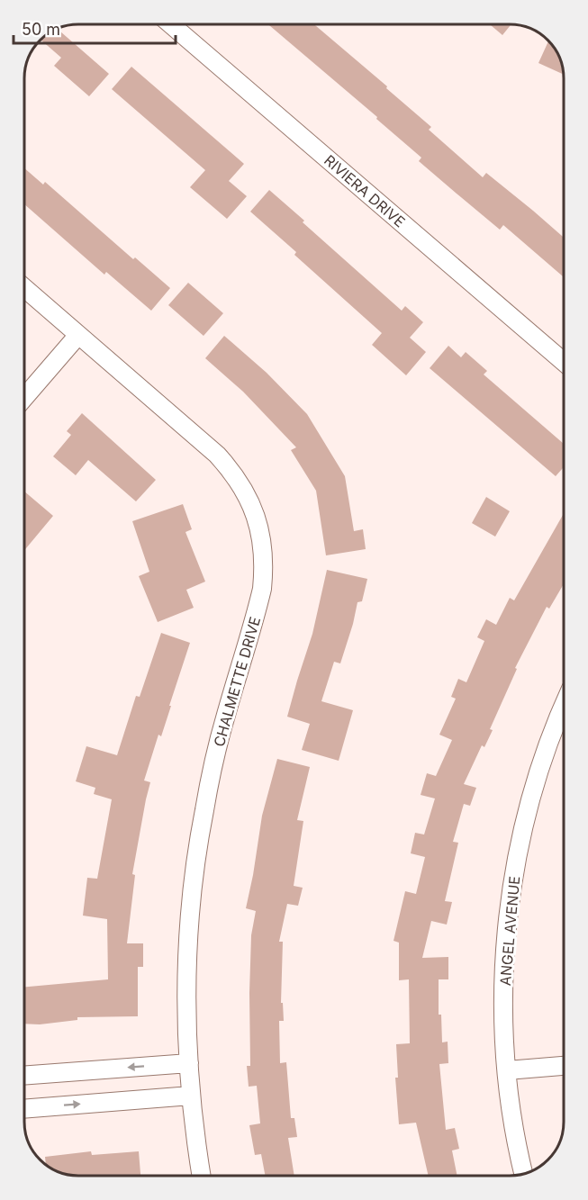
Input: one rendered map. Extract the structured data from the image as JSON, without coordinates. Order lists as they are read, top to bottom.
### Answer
{
  "streets": {
    "street": ["RIVIERA DRIVE", "CHALMETTE DRIVE", "ANGEL AVENUE"]
  },
  "scale_bar": "50 m"
}
